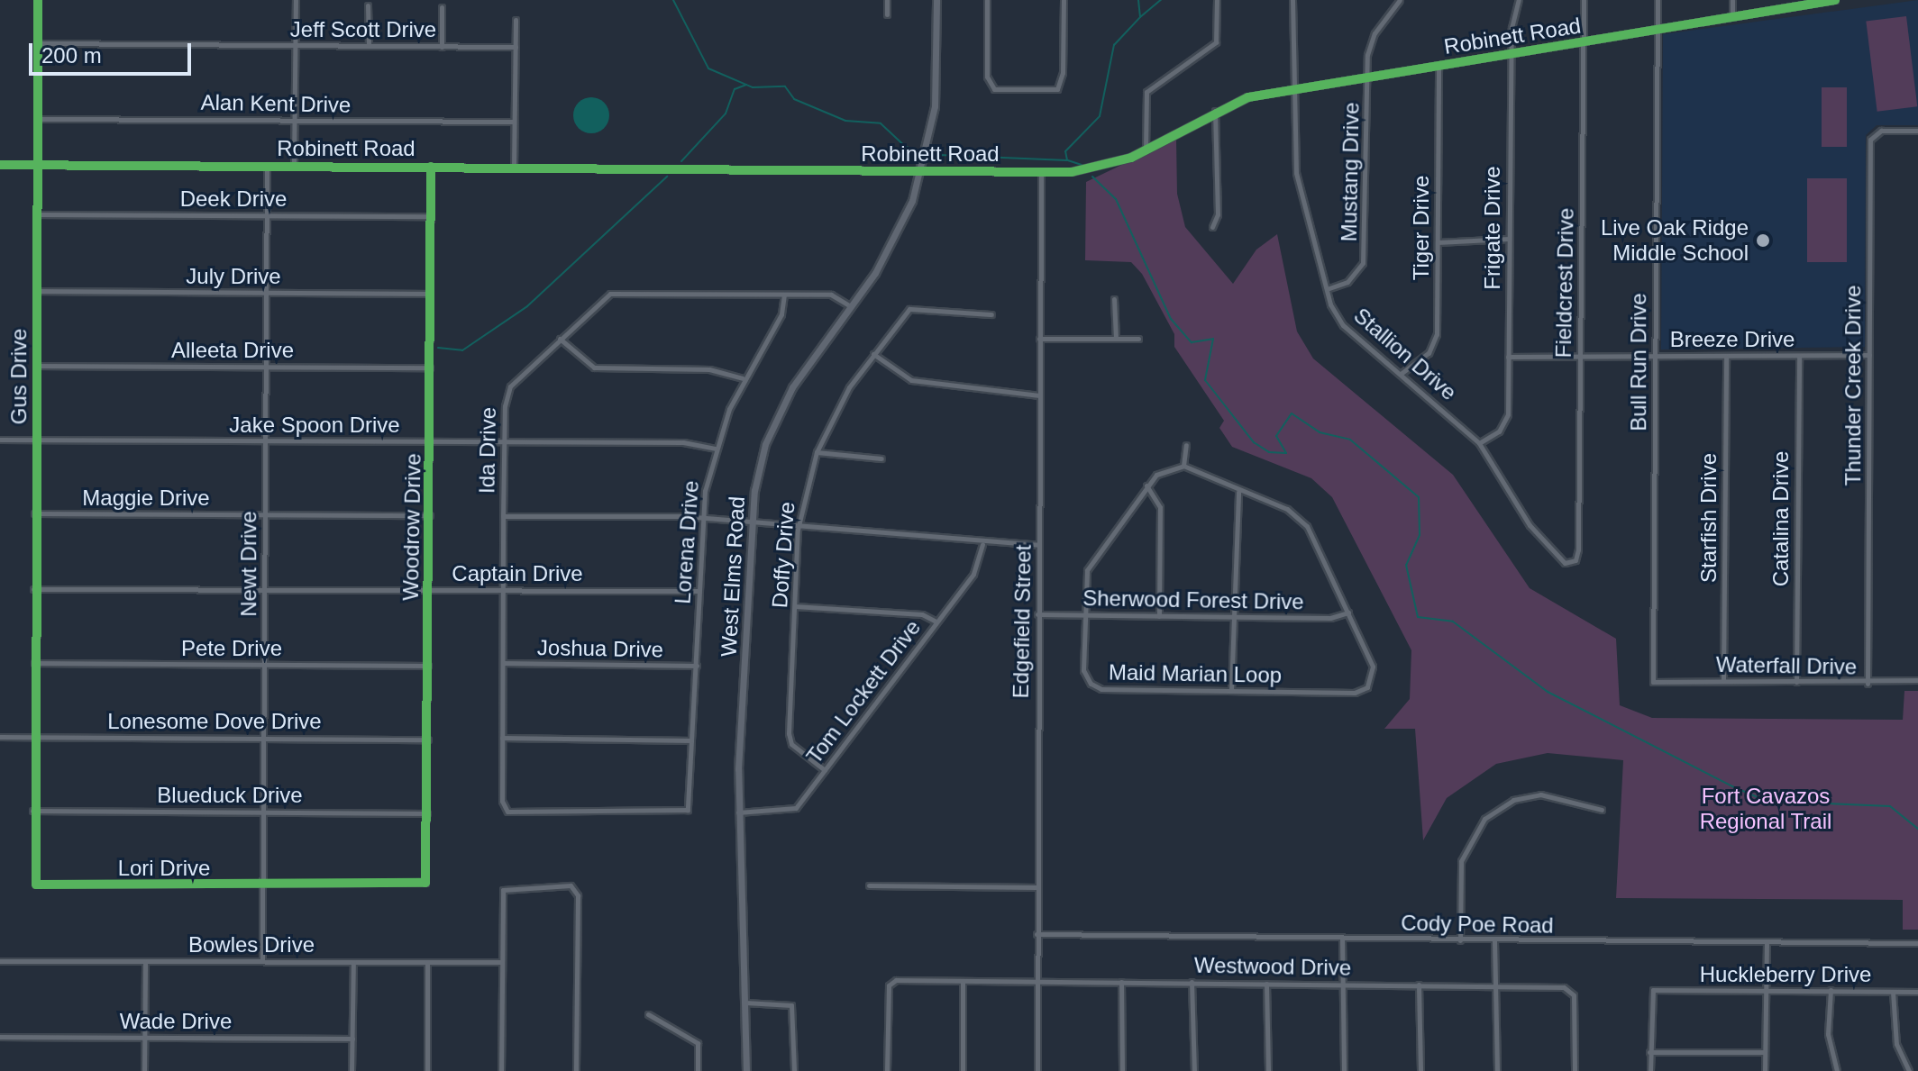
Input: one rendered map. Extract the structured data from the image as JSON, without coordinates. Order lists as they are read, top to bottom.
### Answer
{
  "streets": {
    "main road": ["West Elms Road"],
    "street": [
      "Jeff Scott Drive",
      "Robinett Road",
      "Alan Kent Drive",
      "Mustang Drive",
      "Deek Drive",
      "Tiger Drive",
      "Frigate Drive",
      "July Drive",
      "Fieldcrest Drive",
      "Breeze Drive",
      "Alleeta Drive",
      "Stallion Drive",
      "Bull Run Drive",
      "Gus Drive",
      "Thunder Creek Drive",
      "Jake Spoon Drive",
      "Ida Drive",
      "Maggie Drive",
      "Starfish Drive",
      "Catalina Drive",
      "Woodrow Drive",
      "Lorena Drive",
      "Doffy Drive",
      "Newt Drive",
      "Captain Drive",
      "Sherwood Forest Drive",
      "Edgefield Street",
      "Pete Drive",
      "Joshua Drive",
      "Waterfall Drive",
      "Maid Marian Loop",
      "Tom Lockett Drive",
      "Lonesome Dove Drive",
      "Blueduck Drive",
      "Lori Drive",
      "Cody Poe Road",
      "Bowles Drive",
      "Westwood Drive",
      "Huckleberry Drive",
      "Wade Drive"
    ]
  },
  "crossings": [
    ["Jeff Scott Drive", "Gus Drive"],
    ["Robinett Road", "Mustang Drive"],
    ["Robinett Road", "Tiger Drive"],
    ["Robinett Road", "Frigate Drive"],
    ["Robinett Road", "Fieldcrest Drive"],
    ["Robinett Road", "Stallion Drive"],
    ["Robinett Road", "Bull Run Drive"],
    ["Robinett Road", "Gus Drive"],
    ["Robinett Road", "Woodrow Drive"],
    ["Robinett Road", "Newt Drive"],
    ["Robinett Road", "West Elms Road"],
    ["Robinett Road", "Edgefield Street"],
    ["Alan Kent Drive", "Gus Drive"],
    ["Mustang Drive", "Stallion Drive"],
    ["Deek Drive", "Gus Drive"],
    ["Deek Drive", "Woodrow Drive"],
    ["Deek Drive", "Newt Drive"],
    ["Tiger Drive", "Stallion Drive"],
    ["Frigate Drive", "Breeze Drive"],
    ["Frigate Drive", "Stallion Drive"],
    ["July Drive", "Gus Drive"],
    ["July Drive", "Woodrow Drive"],
    ["July Drive", "Newt Drive"],
    ["Fieldcrest Drive", "Breeze Drive"],
    ["Fieldcrest Drive", "Stallion Drive"],
    ["Breeze Drive", "Bull Run Drive"],
    ["Breeze Drive", "Thunder Creek Drive"],
    ["Breeze Drive", "Starfish Drive"],
    ["Breeze Drive", "Catalina Drive"],
    ["Alleeta Drive", "Gus Drive"],
    ["Alleeta Drive", "Woodrow Drive"],
    ["Alleeta Drive", "Newt Drive"],
    ["Bull Run Drive", "Waterfall Drive"],
    ["Gus Drive", "Jake Spoon Drive"],
    ["Gus Drive", "Maggie Drive"],
    ["Gus Drive", "Captain Drive"],
    ["Gus Drive", "Pete Drive"],
    ["Gus Drive", "Lonesome Dove Drive"],
    ["Gus Drive", "Blueduck Drive"],
    ["Gus Drive", "Lori Drive"],
    ["Thunder Creek Drive", "Waterfall Drive"],
    ["Jake Spoon Drive", "Ida Drive"],
    ["Jake Spoon Drive", "Woodrow Drive"],
    ["Jake Spoon Drive", "Lorena Drive"],
    ["Jake Spoon Drive", "Newt Drive"],
    ["Ida Drive", "Lorena Drive"],
    ["Ida Drive", "Captain Drive"],
    ["Ida Drive", "West Elms Road"],
    ["Ida Drive", "Joshua Drive"],
    ["Maggie Drive", "Woodrow Drive"],
    ["Maggie Drive", "Newt Drive"],
    ["Starfish Drive", "Waterfall Drive"],
    ["Catalina Drive", "Waterfall Drive"],
    ["Woodrow Drive", "Captain Drive"],
    ["Woodrow Drive", "Pete Drive"],
    ["Woodrow Drive", "Lonesome Dove Drive"],
    ["Woodrow Drive", "Blueduck Drive"],
    ["Woodrow Drive", "Lori Drive"],
    ["Lorena Drive", "Captain Drive"],
    ["Lorena Drive", "Joshua Drive"],
    ["Doffy Drive", "Tom Lockett Drive"],
    ["Newt Drive", "Captain Drive"],
    ["Newt Drive", "Pete Drive"],
    ["Newt Drive", "Lonesome Dove Drive"],
    ["Newt Drive", "Blueduck Drive"],
    ["Newt Drive", "Lori Drive"],
    ["Newt Drive", "Bowles Drive"],
    ["West Elms Road", "Tom Lockett Drive"],
    ["Sherwood Forest Drive", "Edgefield Street"],
    ["Sherwood Forest Drive", "Maid Marian Loop"],
    ["Edgefield Street", "Cody Poe Road"],
    ["Edgefield Street", "Westwood Drive"]
  ],
  "parks": ["Fort Cavazos Regional Trail"],
  "places": ["Live Oak Ridge Middle School"],
  "scale_bar": "200 m"
}
